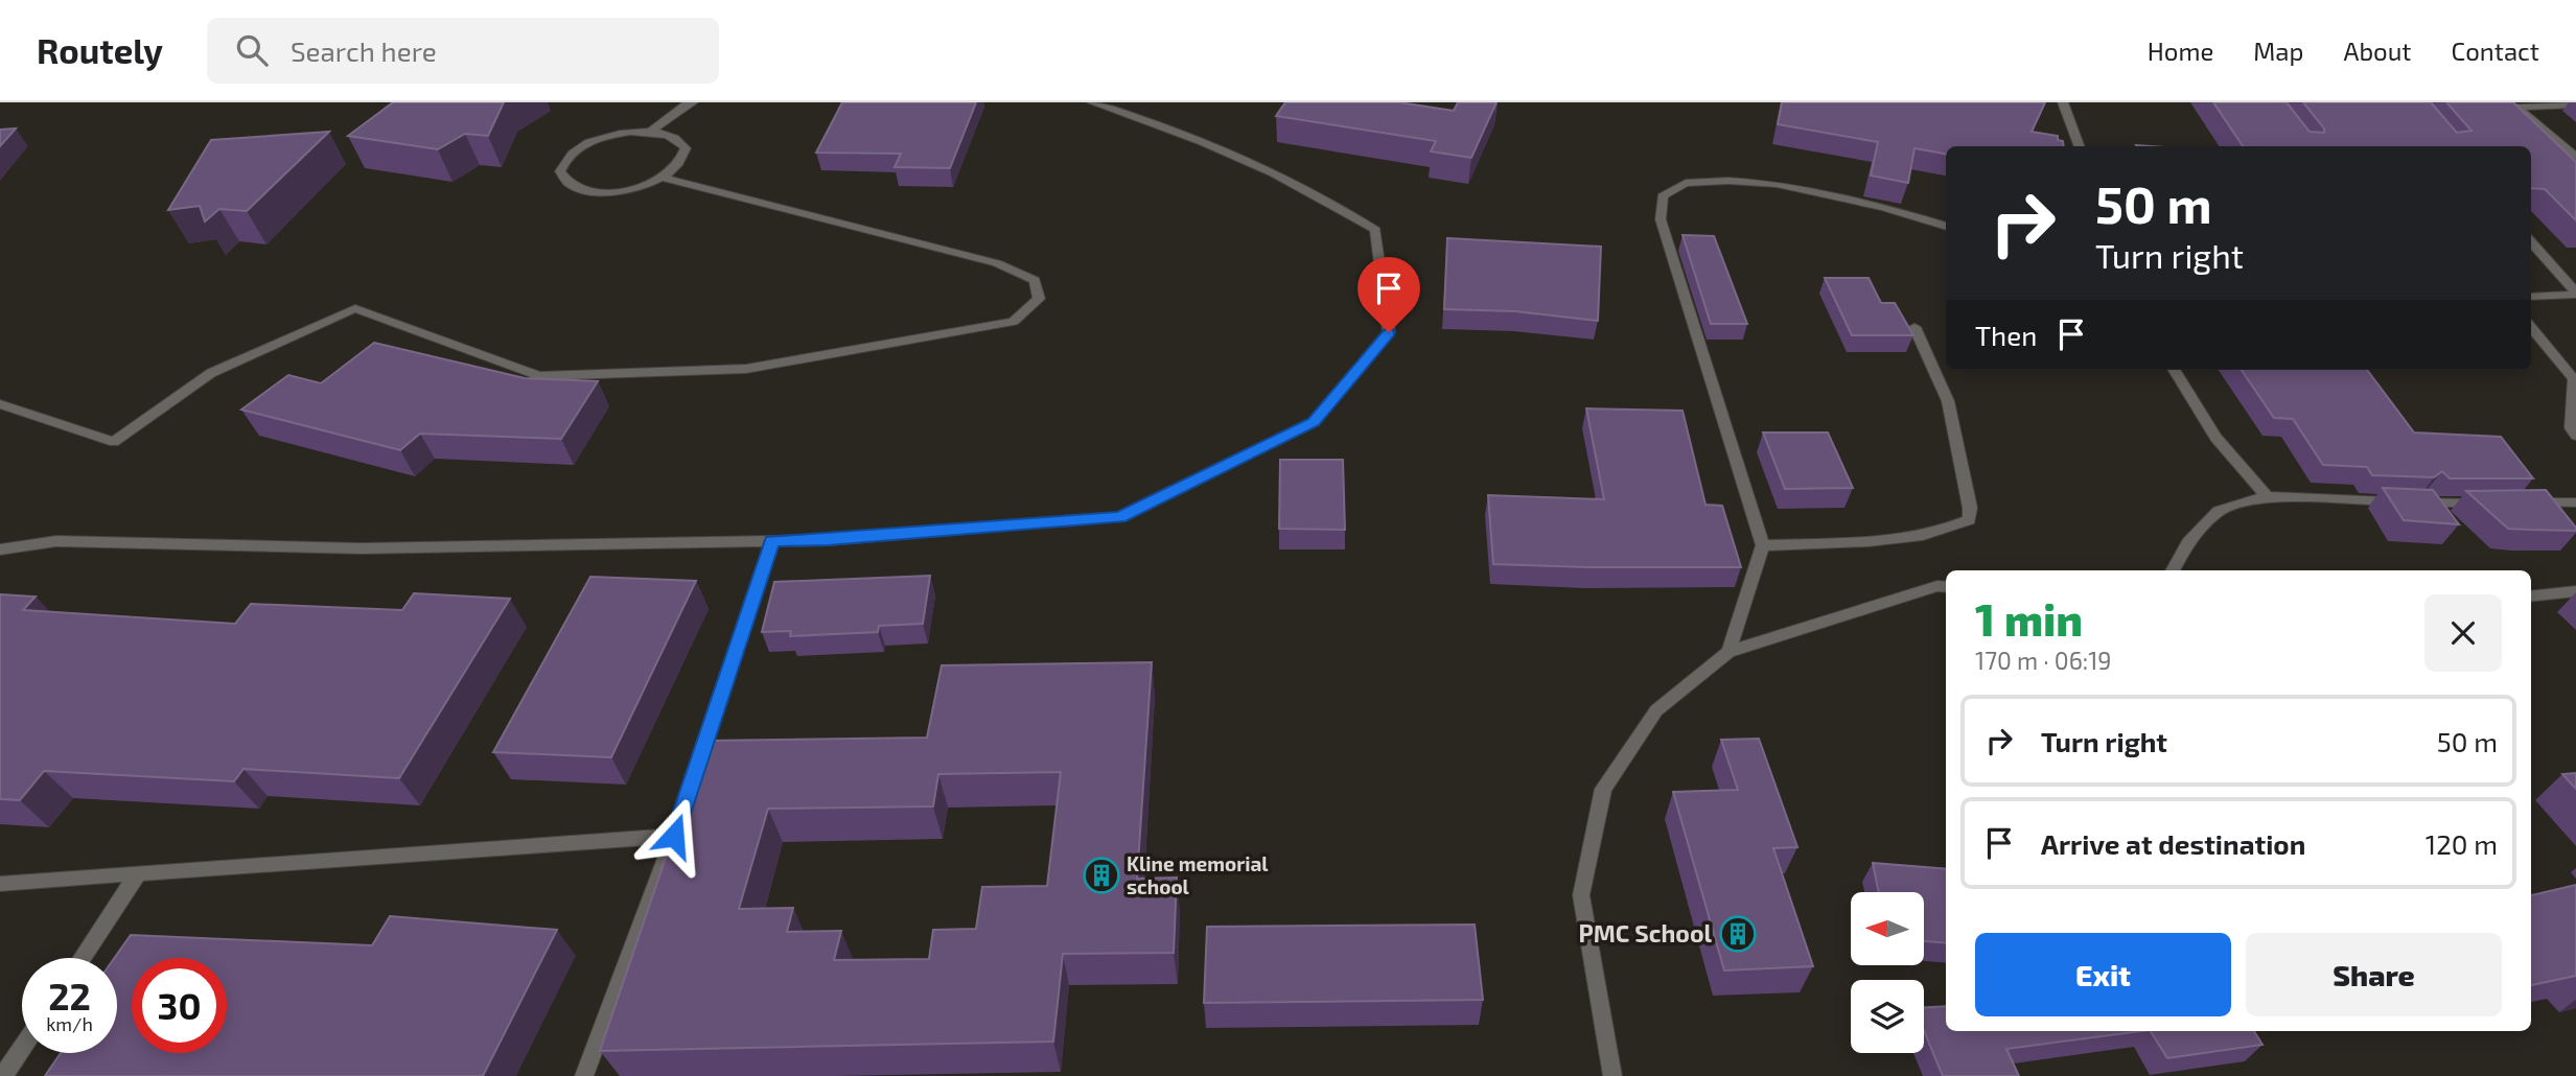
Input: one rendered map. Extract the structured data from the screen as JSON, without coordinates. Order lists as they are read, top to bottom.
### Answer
{
  "places": {
    "building": ["Kline memorial school", "PMC School"]
  },
  "north": "left",
  "page": {
    "header": "Routely",
    "search": "Search here",
    "nav": [
      "Home",
      "Map",
      "About",
      "Contact"
    ],
    "turn": ["50 m", "Turn right"],
    "then": "Then",
    "heading": ["1 min", "170 m · 06:19"],
    "list": [
      {
        "name": "Turn right",
        "value": "50 m"
      },
      {
        "name": "Arrive at destination",
        "value": "120 m"
      }
    ],
    "buttons": ["Exit", "Share"],
    "speed": "22 km/h",
    "limit": "30"
  }
}
